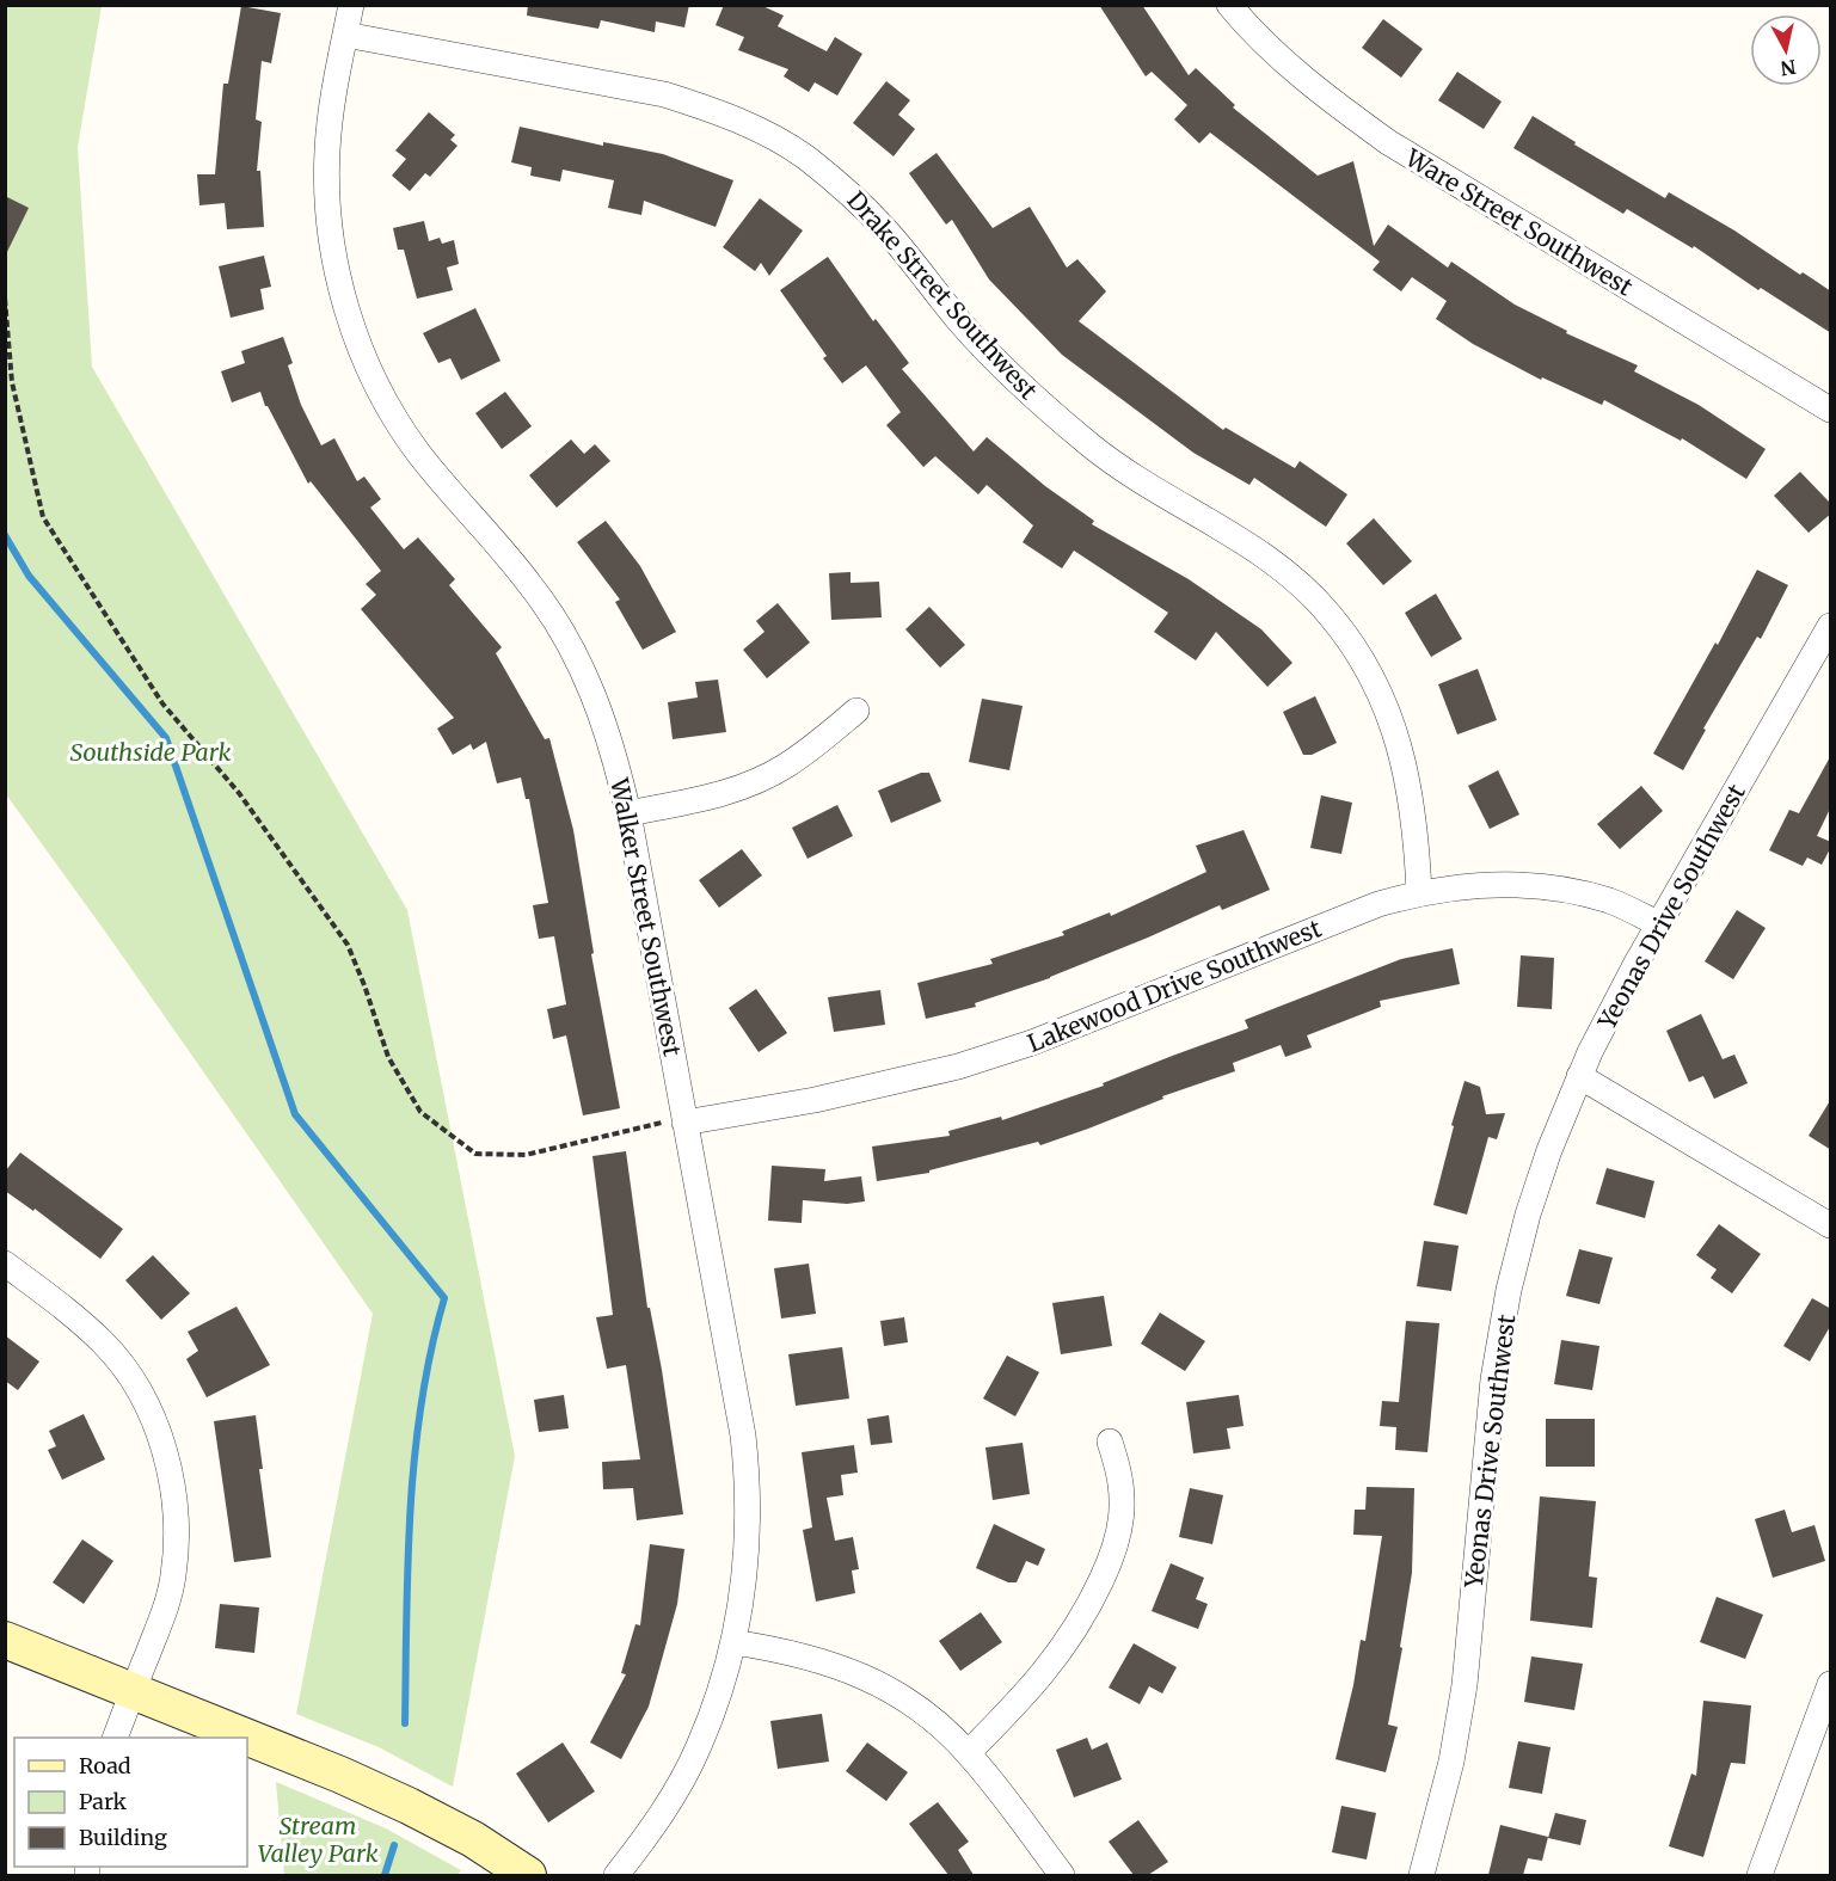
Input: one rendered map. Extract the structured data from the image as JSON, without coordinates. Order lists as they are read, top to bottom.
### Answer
{
  "streets": {
    "street": [
      "Ware Street Southwest",
      "Drake Street Southwest",
      "Yeonas Drive Southwest",
      "Walker Street Southwest",
      "Lakewood Drive Southwest"
    ]
  },
  "crossings": [
    ["Drake Street Southwest", "Walker Street Southwest"],
    ["Drake Street Southwest", "Lakewood Drive Southwest"],
    ["Yeonas Drive Southwest", "Lakewood Drive Southwest"],
    ["Walker Street Southwest", "Lakewood Drive Southwest"]
  ],
  "parks": ["Southside Park", "Stream Valley Park"],
  "legend": ["Road", "Park", "Building"],
  "north": "bottom"
}
